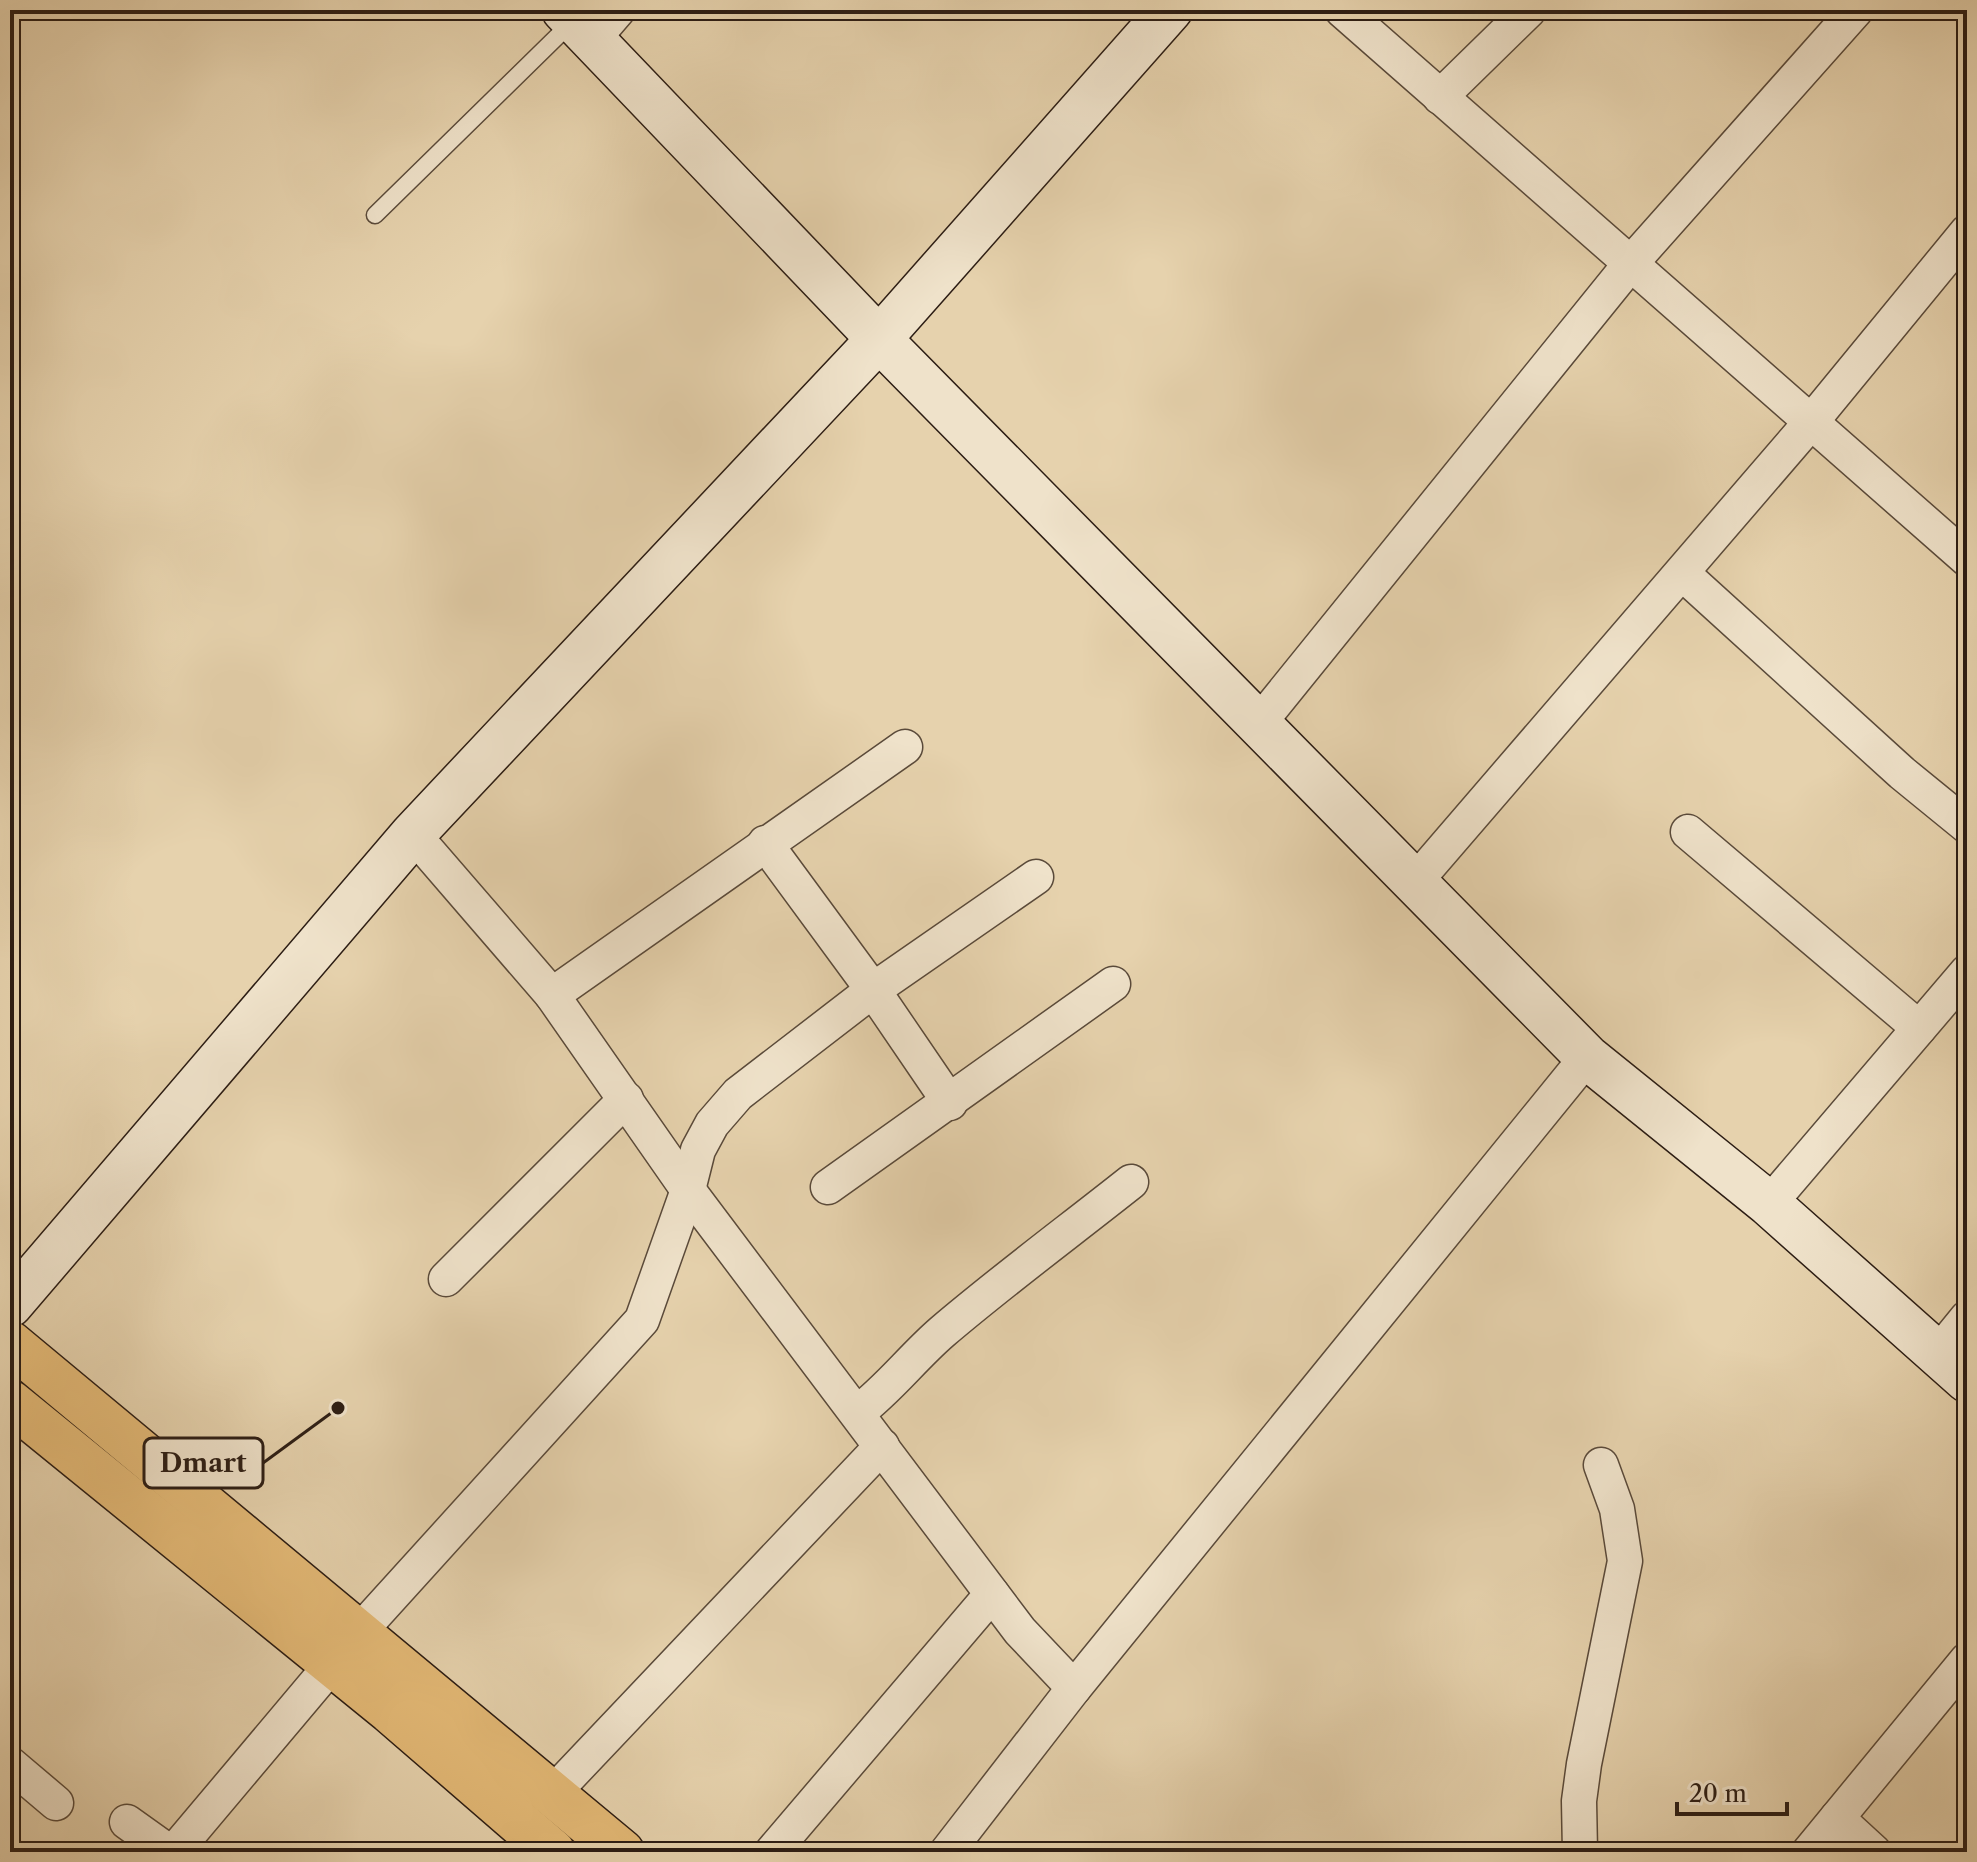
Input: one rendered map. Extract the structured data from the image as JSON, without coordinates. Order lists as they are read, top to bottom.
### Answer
{
  "places": ["Dmart"],
  "scale_bar": "20 m"
}
